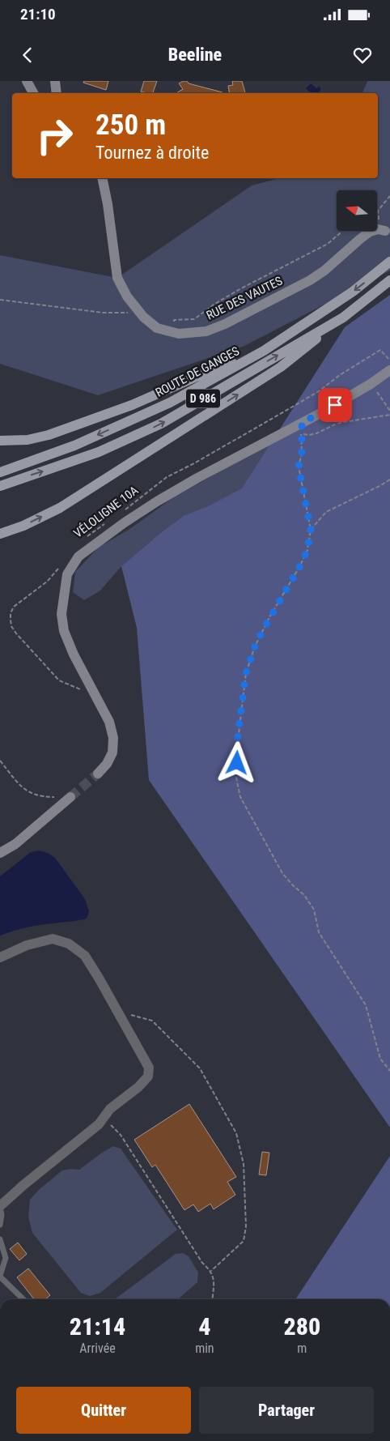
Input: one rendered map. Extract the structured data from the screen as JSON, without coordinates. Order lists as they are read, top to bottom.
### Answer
{
  "streets": {
    "main road": ["ROUTE DE GANGES", "D 986"],
    "street": ["RUE DES VAUTES"],
    "path": ["VÉLOLIGNE 10A"]
  },
  "north": "left",
  "page": {
    "status": "21:10",
    "header": "Beeline",
    "turn": ["250 m", "Tournez à droite"],
    "eta": [
      "21:14",
      "Arrivée",
      "4",
      "min",
      "280",
      "m"
    ],
    "buttons": ["Quitter", "Partager"]
  }
}
